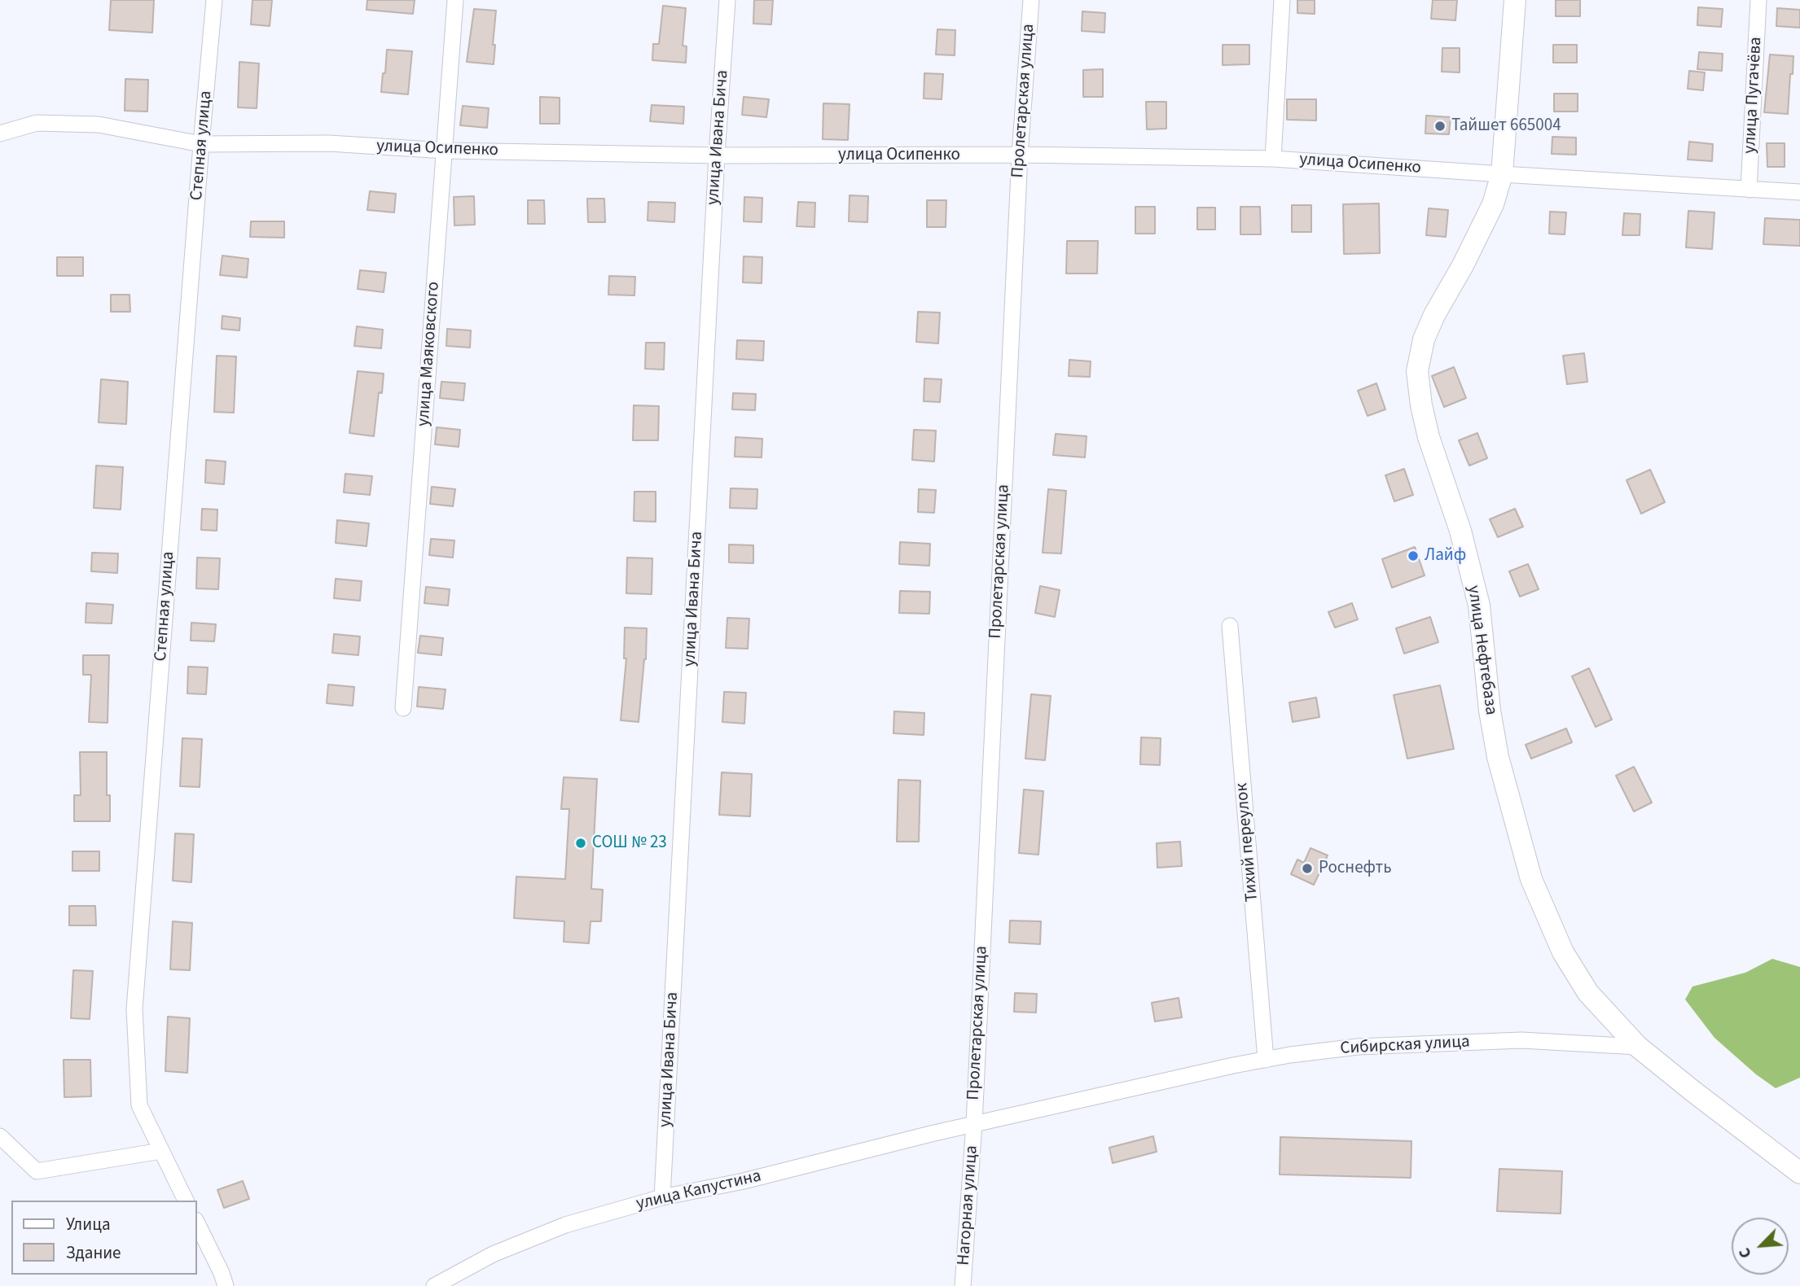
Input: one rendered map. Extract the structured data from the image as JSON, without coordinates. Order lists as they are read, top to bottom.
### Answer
{
  "streets": {
    "main road": ["улица Нефтебаза"],
    "street": [
      "улица Пугачёва",
      "Пролетарская улица",
      "улица Ивана Бича",
      "Степная улица",
      "улица Осипенко",
      "улица Маяковского",
      "Тихий переулок",
      "Сибирская улица",
      "улица Капустина",
      "Нагорная улица"
    ]
  },
  "crossings": [
    ["улица Пугачёва", "улица Осипенко"],
    ["Пролетарская улица", "улица Осипенко"],
    ["Пролетарская улица", "Сибирская улица"],
    ["Пролетарская улица", "улица Капустина"],
    ["Пролетарская улица", "Нагорная улица"],
    ["улица Ивана Бича", "улица Осипенко"],
    ["улица Ивана Бича", "улица Капустина"],
    ["Степная улица", "улица Осипенко"],
    ["улица Осипенко", "улица Маяковского"],
    ["улица Осипенко", "улица Нефтебаза"],
    ["улица Нефтебаза", "Сибирская улица"],
    ["Тихий переулок", "Сибирская улица"],
    ["Сибирская улица", "улица Капустина"],
    ["Сибирская улица", "Нагорная улица"],
    ["улица Капустина", "Нагорная улица"]
  ],
  "places": [
    "Тайшет 665004",
    "Лайф",
    "СОШ № 23",
    "Роснефть"
  ],
  "legend": ["Улица", "Здание"],
  "north": "bottom left"
}
